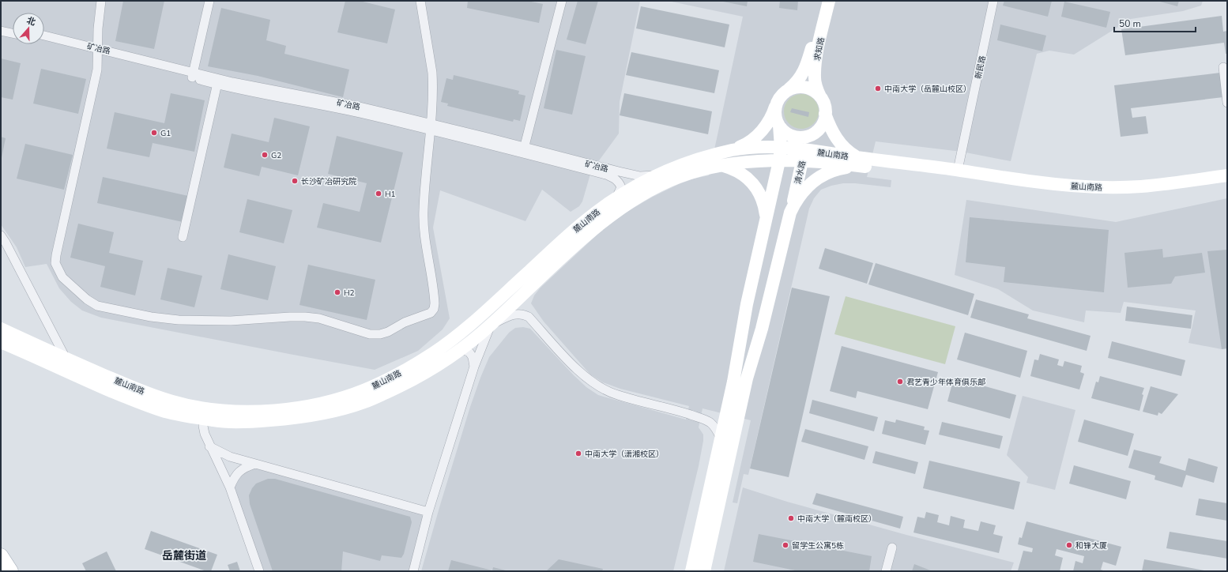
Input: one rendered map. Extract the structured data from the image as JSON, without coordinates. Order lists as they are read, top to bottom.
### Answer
{
  "streets": {
    "main road": ["求知路", "麓山南路", "清水路"],
    "street": ["矿冶路", "新民路"]
  },
  "crossings": [
    ["矿冶路", "麓山南路"],
    ["求知路", "清水路"],
    ["新民路", "麓山南路"],
    ["麓山南路", "清水路"]
  ],
  "districts": ["岳麓街道"],
  "places": [
    "中南大学（岳麓山校区）",
    "G1",
    "G2",
    "长沙矿冶研究院",
    "H1",
    "H2",
    "君艺青少年体育俱乐部",
    "中南大学（潇湘校区）",
    "中南大学（麓南校区）",
    "留学生公寓5栋",
    "和锋大厦"
  ],
  "scale_bar": "50 m",
  "north": "top"
}
